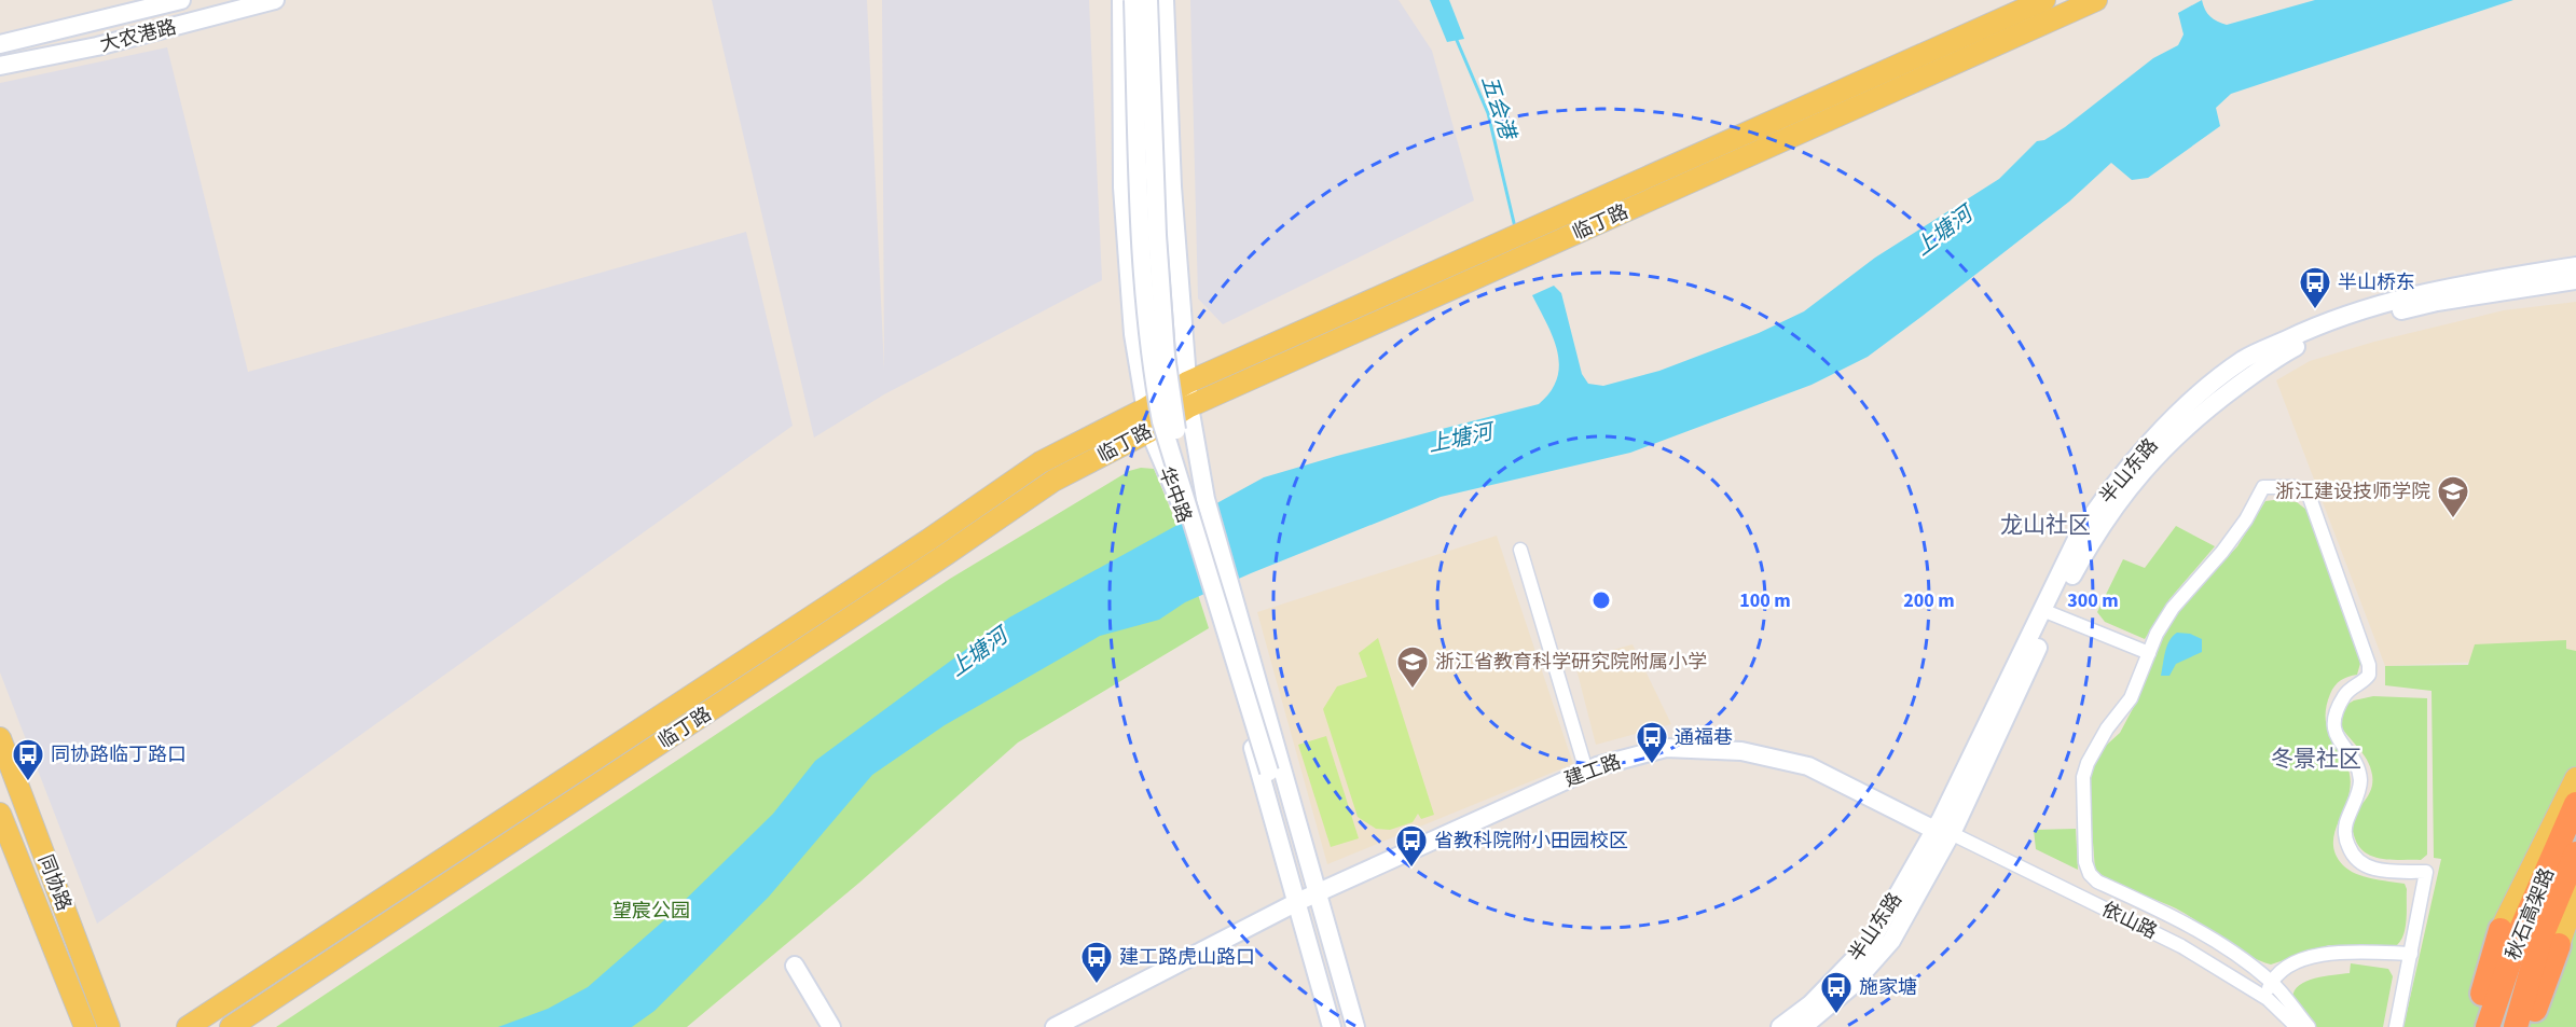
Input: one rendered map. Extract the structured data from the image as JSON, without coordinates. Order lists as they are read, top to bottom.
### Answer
{
  "streets": {
    "highway": ["秋石高架路"],
    "main road": [
      "大农港路",
      "临丁路",
      "半山东路",
      "华中路",
      "建工路",
      "同协路"
    ],
    "street": ["依山路"]
  },
  "crossings": [
    ["临丁路", "华中路"],
    ["半山东路", "建工路"],
    ["半山东路", "依山路"],
    ["华中路", "建工路"],
    ["建工路", "依山路"]
  ],
  "districts": ["龙山社区", "冬景社区"],
  "water": ["五会港", "上塘河"],
  "parks": ["望宸公园"],
  "places": {
    "bus stop": [
      "半山桥东",
      "通福巷",
      "同协路临丁路口",
      "省教科院附小田园校区",
      "建工路虎山路口",
      "施家塘"
    ],
    "school or university": ["浙江建设技师学院", "浙江省教育科学研究院附属小学"]
  },
  "rings": ["100 m", "200 m", "300 m"]
}
